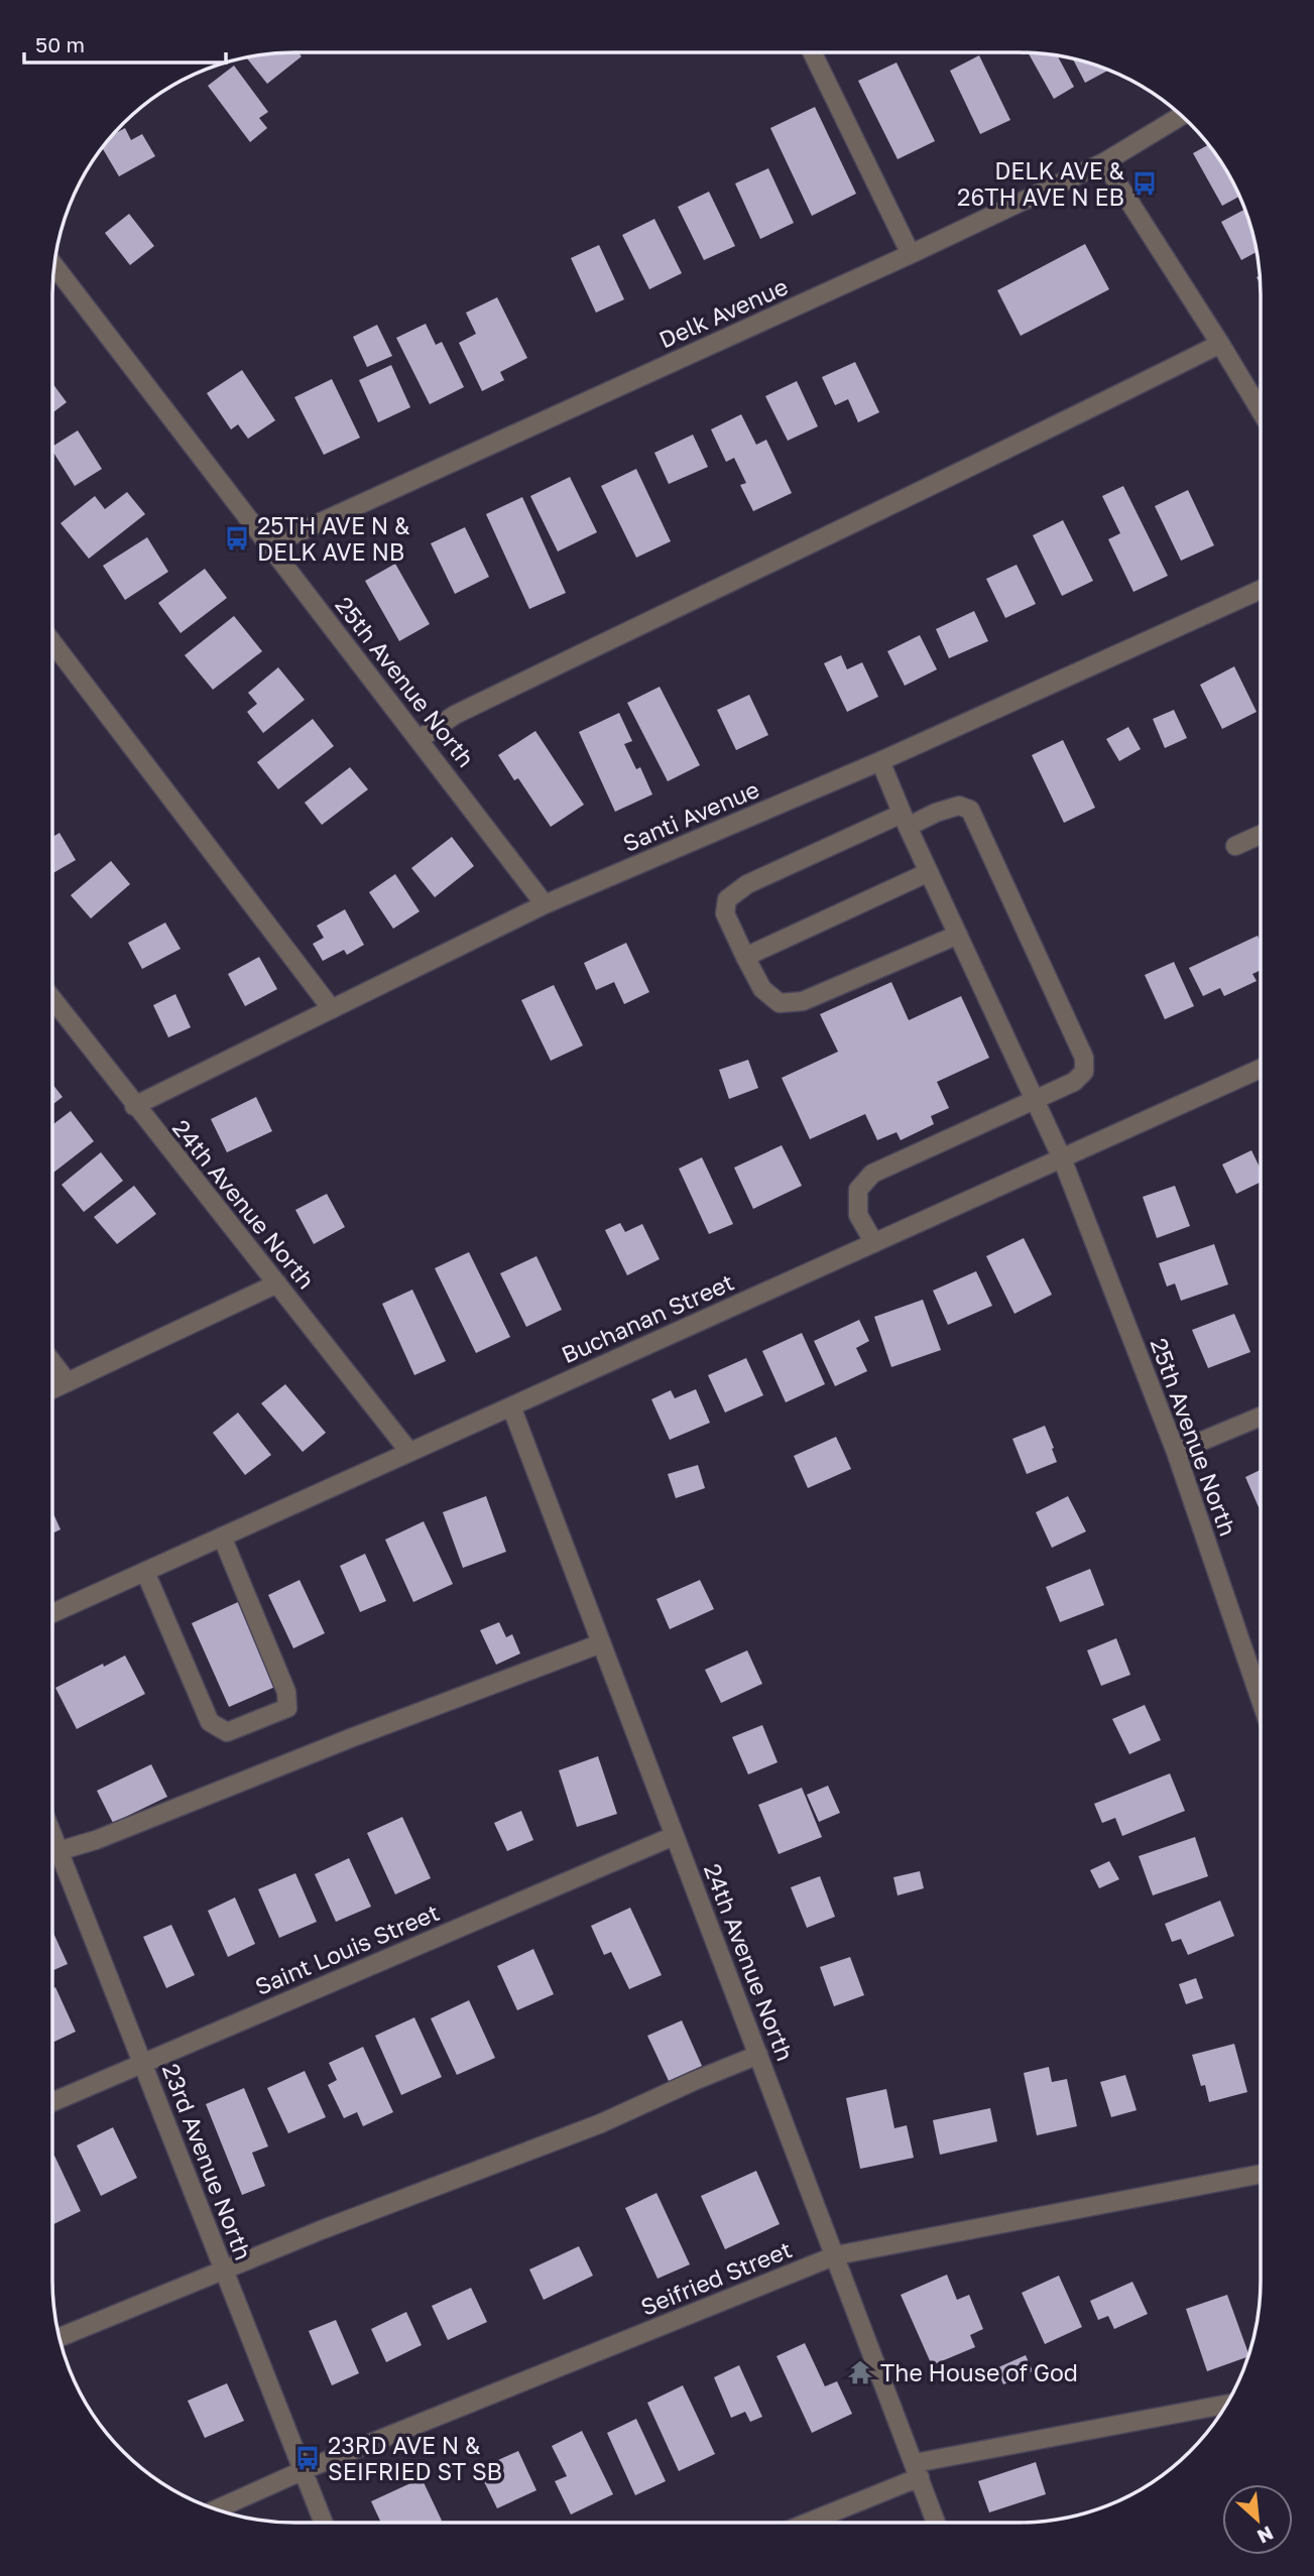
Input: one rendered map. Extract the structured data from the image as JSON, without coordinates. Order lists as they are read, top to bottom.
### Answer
{
  "streets": {
    "street": [
      "Delk Avenue",
      "25th Avenue North",
      "Santi Avenue",
      "24th Avenue North",
      "Buchanan Street",
      "Saint Louis Street",
      "23rd Avenue North",
      "Seifried Street"
    ]
  },
  "crossings": [
    ["Delk Avenue", "25th Avenue North"],
    ["25th Avenue North", "Santi Avenue"],
    ["25th Avenue North", "Buchanan Street"],
    ["Santi Avenue", "24th Avenue North"],
    ["24th Avenue North", "Buchanan Street"],
    ["24th Avenue North", "Saint Louis Street"],
    ["24th Avenue North", "Seifried Street"],
    ["Saint Louis Street", "23rd Avenue North"],
    ["23rd Avenue North", "Seifried Street"]
  ],
  "places": {
    "bus stop": ["DELK AVE & 26TH AVE N EB", "25TH AVE N & DELK AVE NB", "23RD AVE N & SEIFRIED ST SB"],
    "temple": ["The House of God"]
  },
  "scale_bar": "50 m",
  "north": "bottom right"
}
